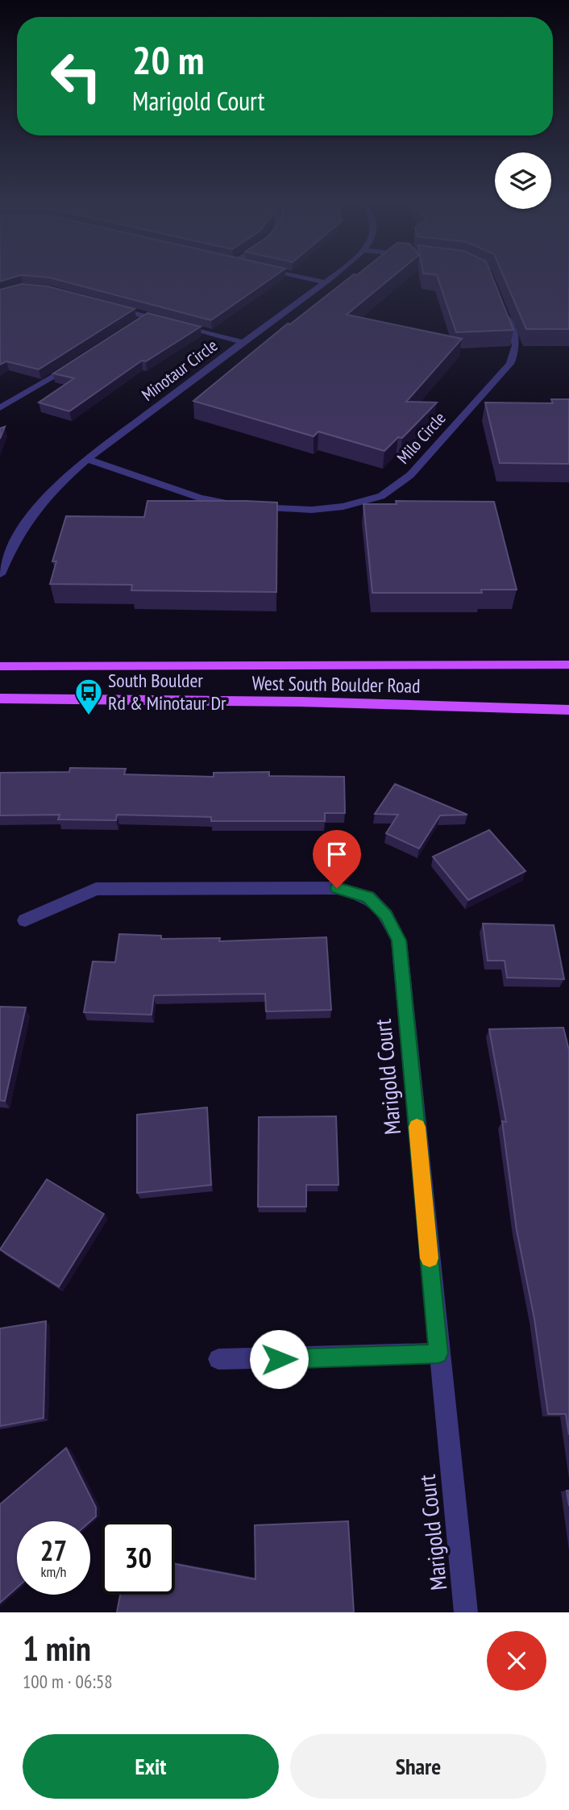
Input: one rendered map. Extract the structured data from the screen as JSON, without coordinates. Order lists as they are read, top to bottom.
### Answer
{
  "streets": {
    "main road": ["West South Boulder Road"],
    "street": ["Minotaur Circle", "Milo Circle", "Marigold Court"]
  },
  "crossings": [
    ["Minotaur Circle", "Milo Circle"]
  ],
  "places": {
    "bus stop": ["South Boulder Rd & Minotaur Dr"]
  },
  "page": {
    "turn": ["20 m", "Marigold Court"],
    "speed": "27 km/h",
    "limit": "30",
    "heading": ["1 min", "100 m · 06:58"],
    "buttons": ["Exit", "Share"]
  }
}
